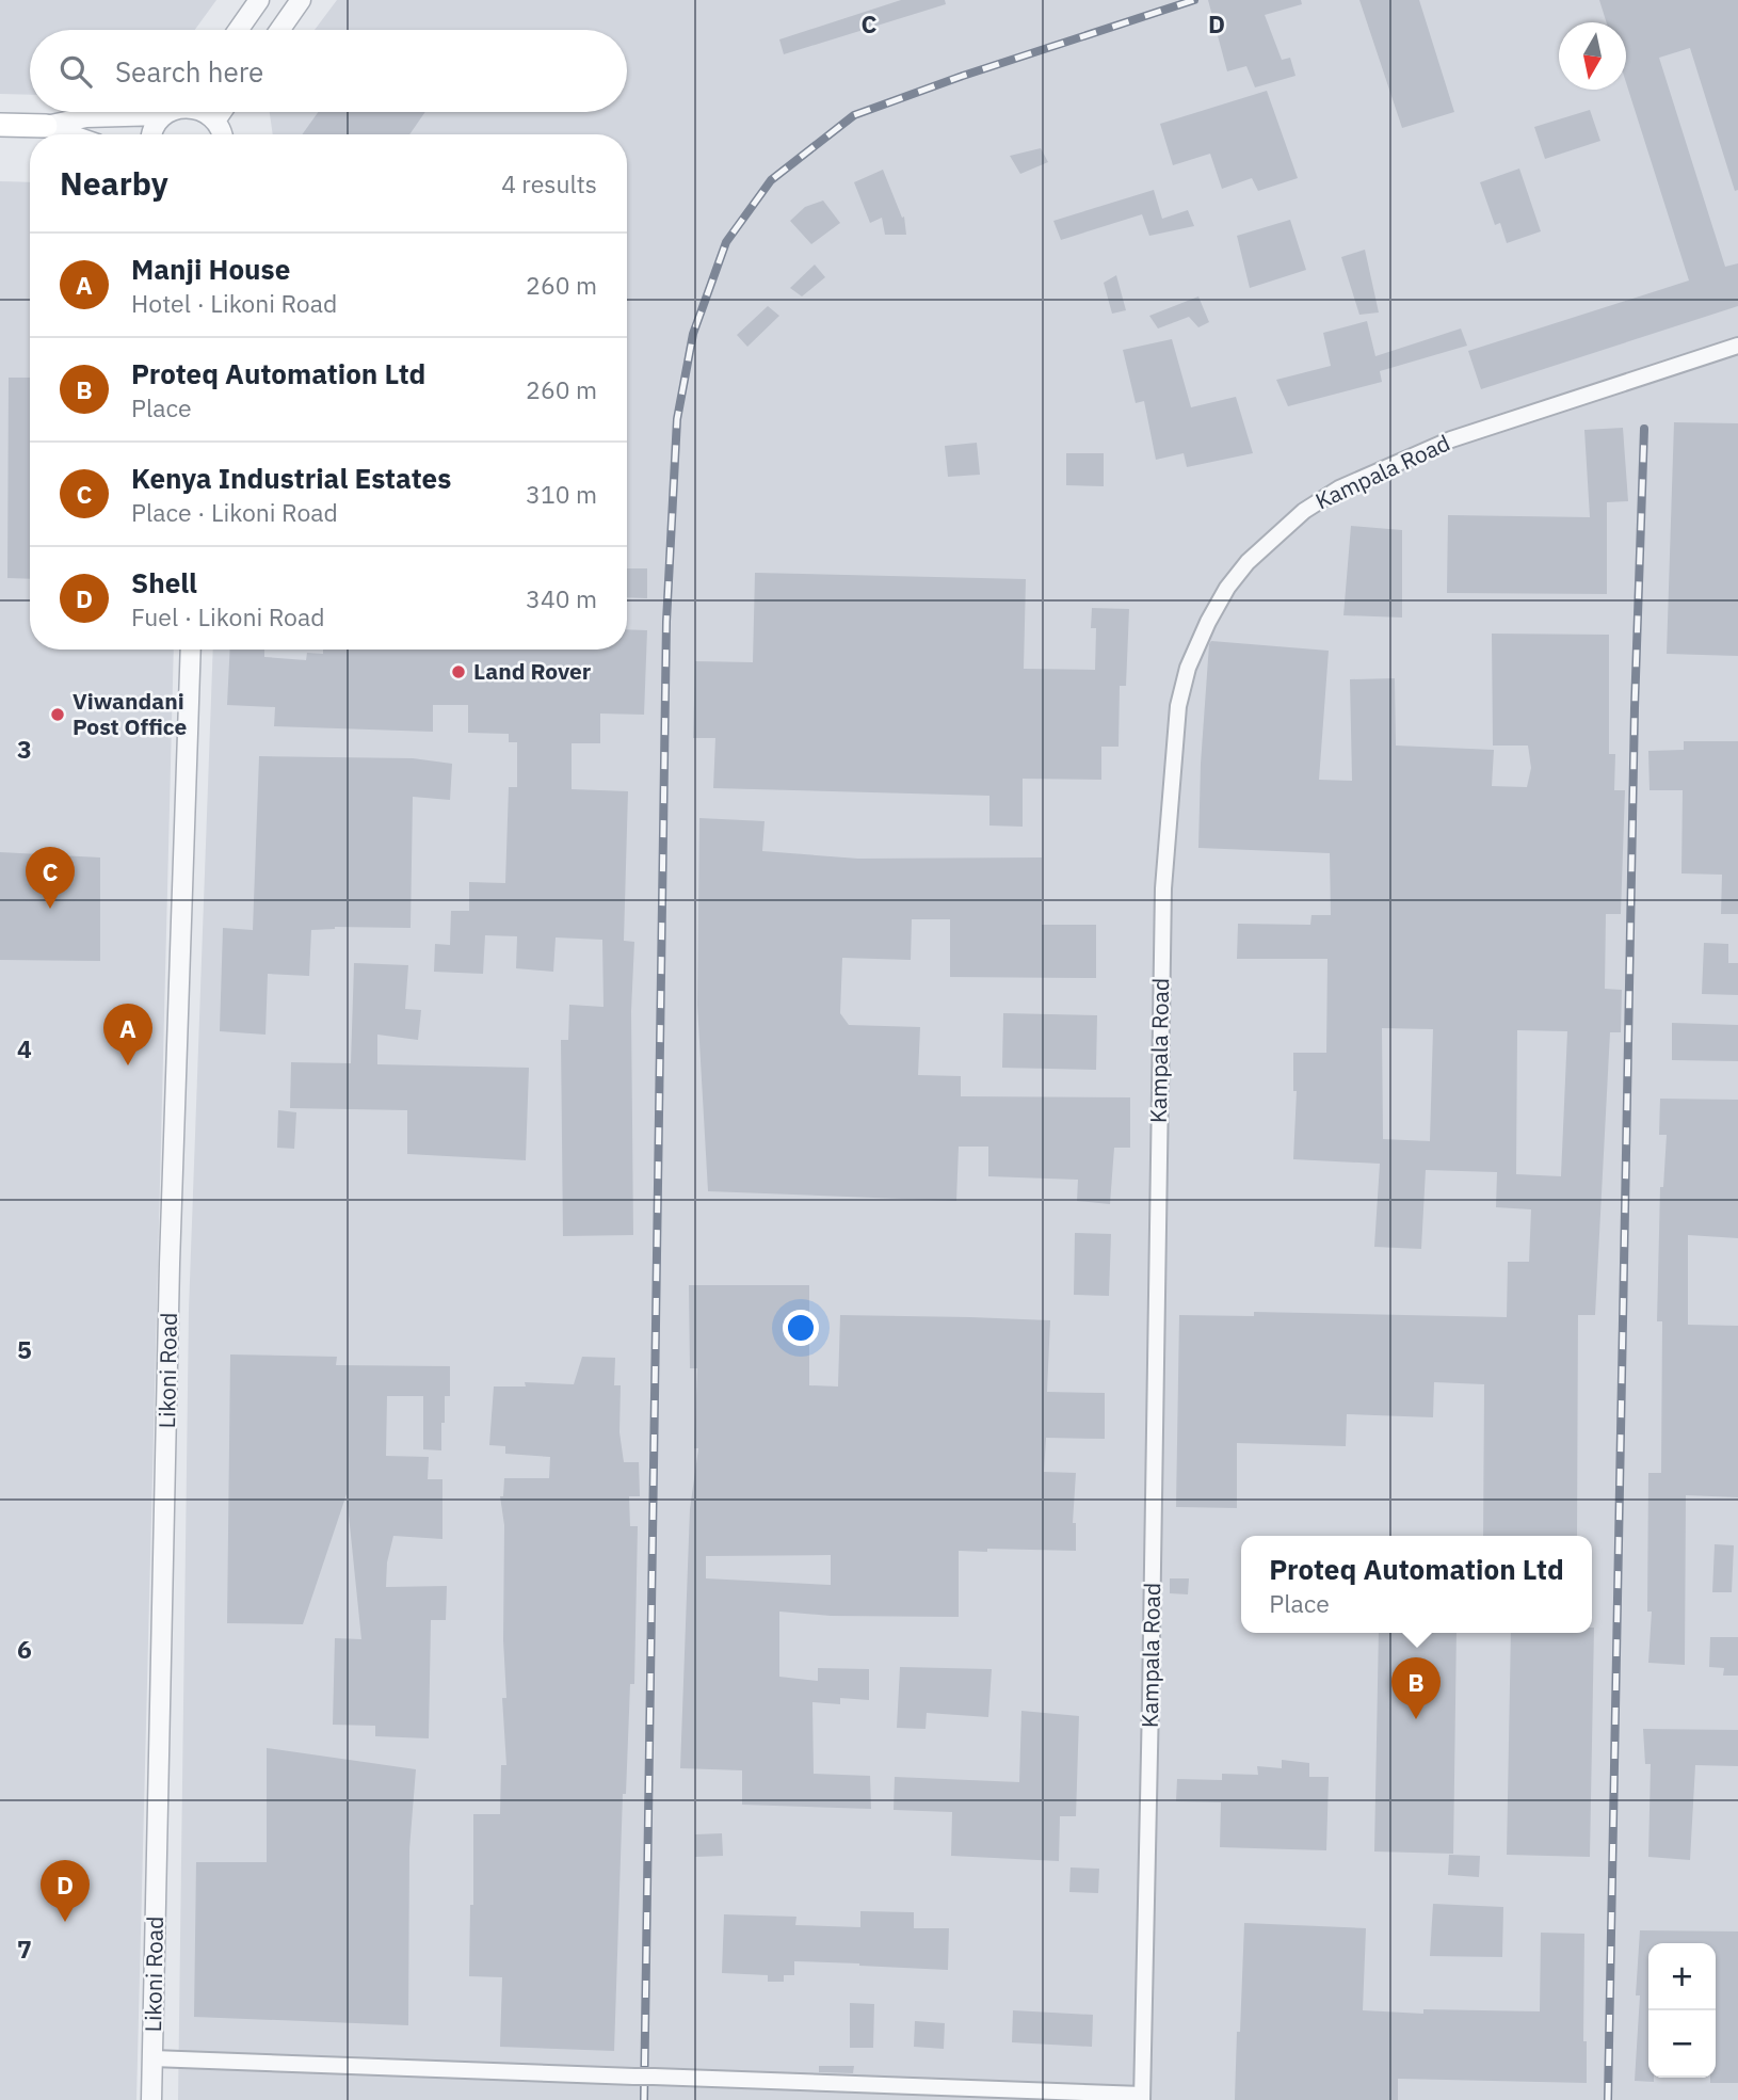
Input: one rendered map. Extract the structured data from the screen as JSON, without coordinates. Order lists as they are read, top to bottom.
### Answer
{
  "streets": {
    "street": ["Kampala Road", "Likoni Road"]
  },
  "places": ["Land Rover", "Viwandani Post Office"],
  "north": "bottom",
  "page": {
    "search": "Search here",
    "heading": ["Nearby", "4 results"],
    "list": [
      {
        "mark": "A",
        "name": "Manji House",
        "note": "Hotel · Likoni Road",
        "value": "260 m"
      },
      {
        "mark": "B",
        "name": "Proteq Automation Ltd",
        "note": "Place",
        "value": "260 m"
      },
      {
        "mark": "C",
        "name": "Kenya Industrial Estates",
        "note": "Place · Likoni Road",
        "value": "310 m"
      },
      {
        "mark": "D",
        "name": "Shell",
        "note": "Fuel · Likoni Road",
        "value": "340 m"
      }
    ],
    "pins": [
      "C",
      "A",
      "B",
      "D"
    ],
    "popup": ["Proteq Automation Ltd", "Place"],
    "map_buttons": ["+", "−"]
  },
  "grid": {
    "columns": ["C", "D"],
    "rows": [
      "3",
      "4",
      "5",
      "6",
      "7"
    ]
  }
}
